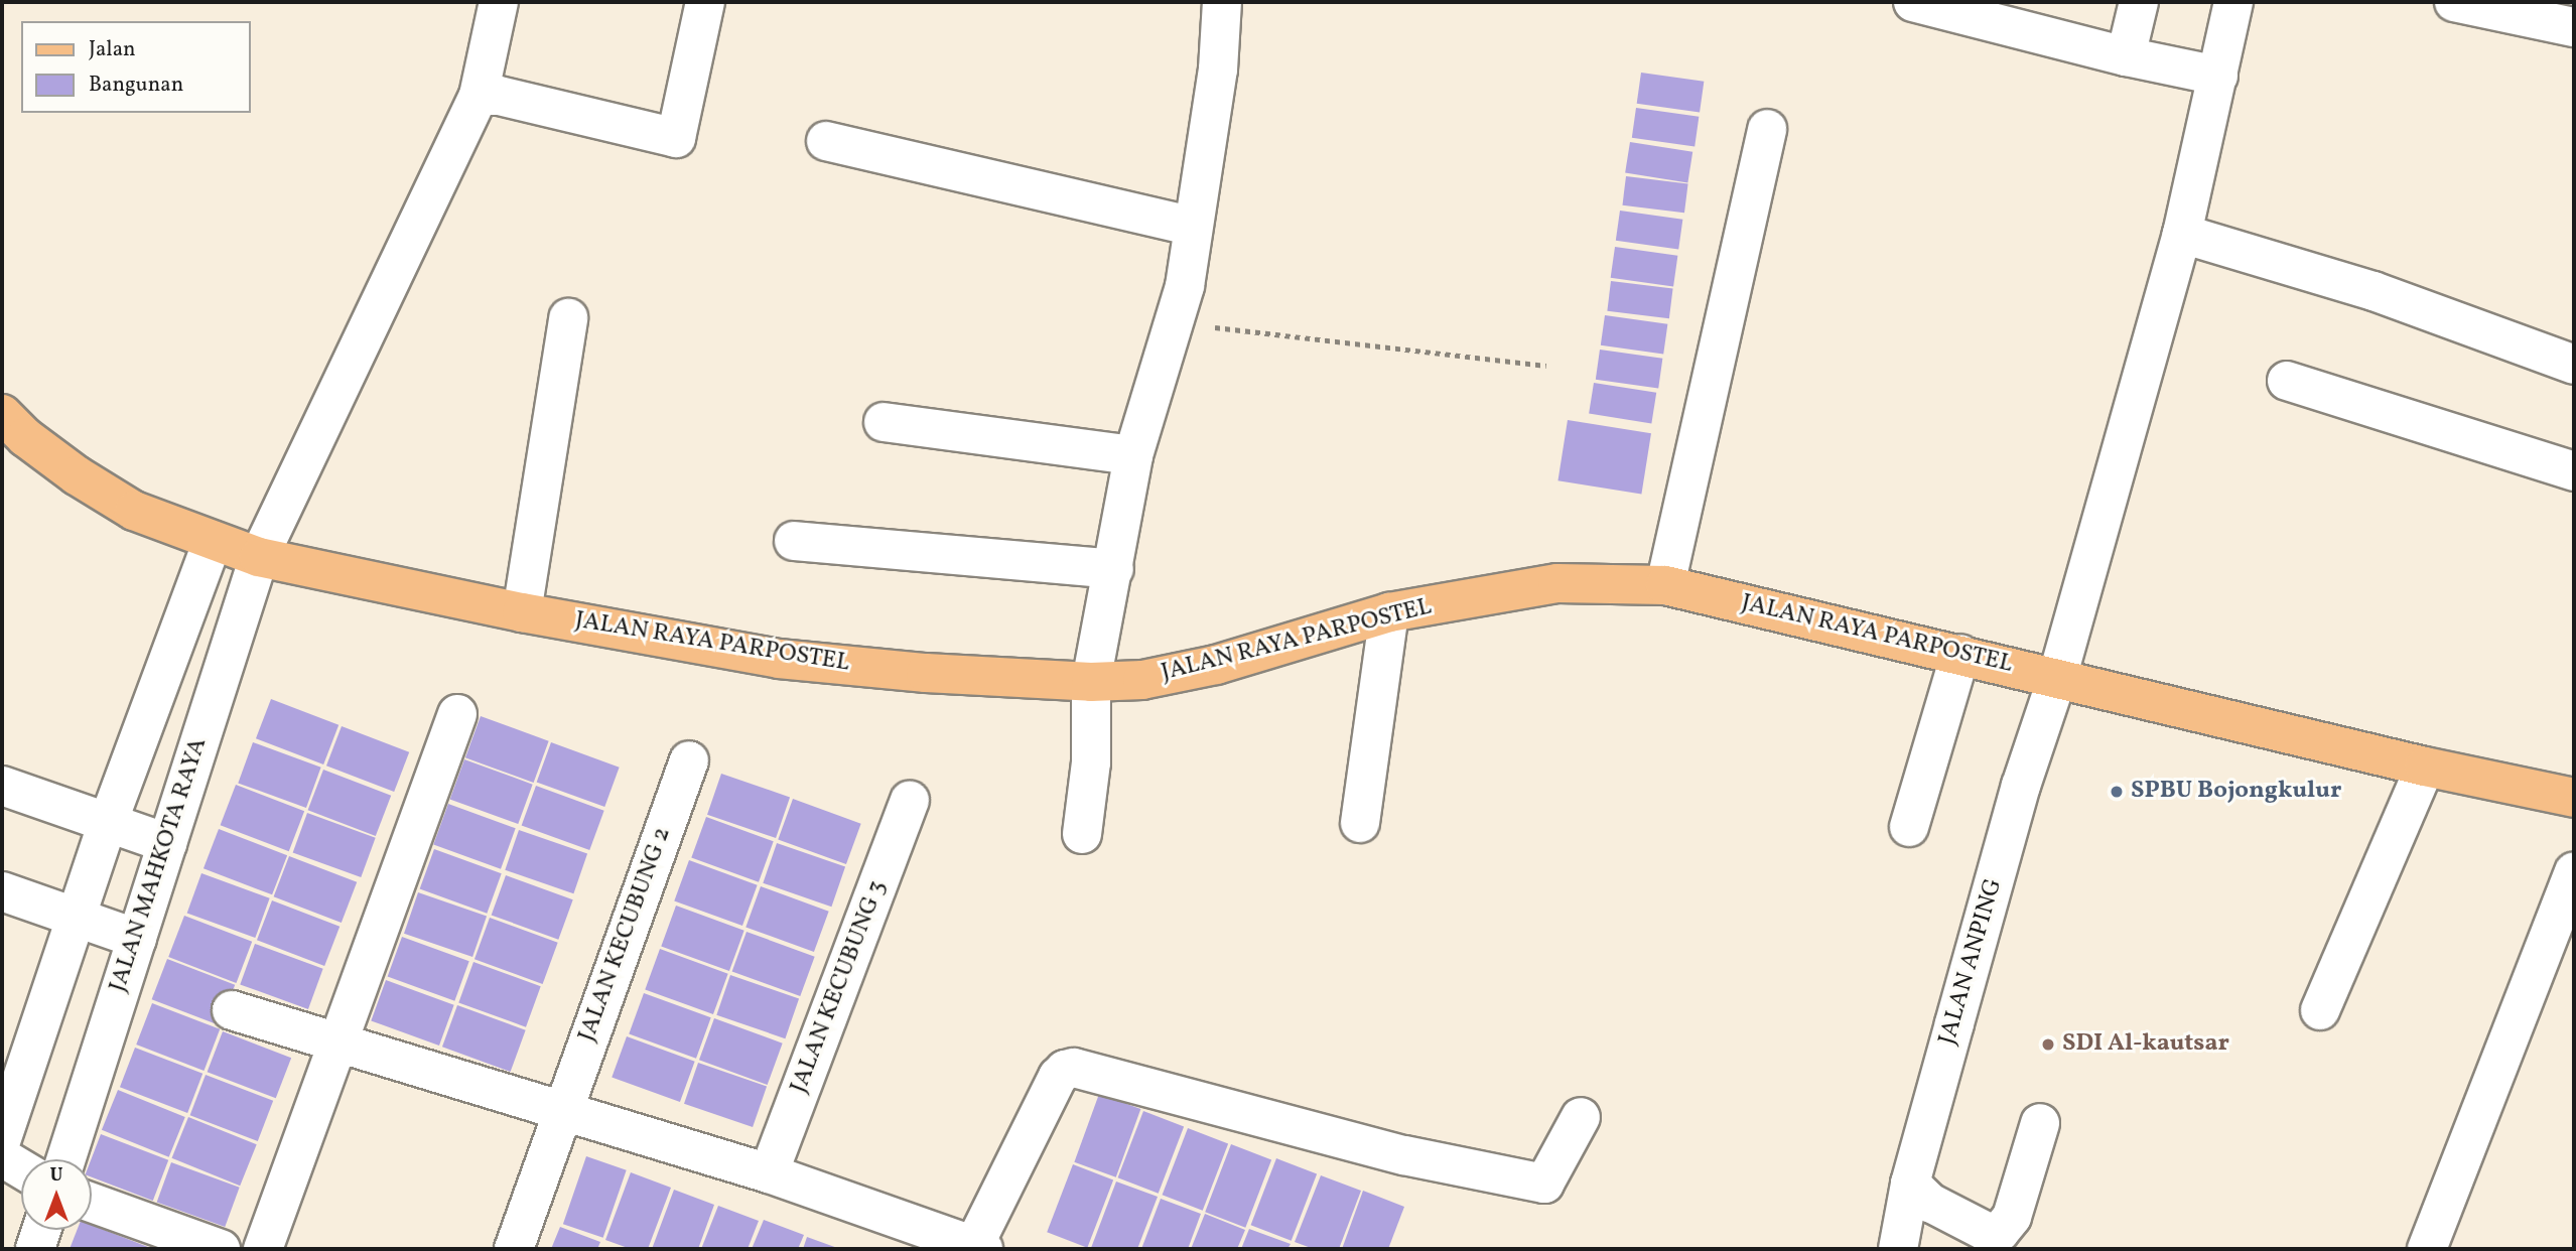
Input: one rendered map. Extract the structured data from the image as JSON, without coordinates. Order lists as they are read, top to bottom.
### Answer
{
  "streets": {
    "main road": ["JALAN RAYA PARPOSTEL"],
    "street": [
      "JALAN MAHKOTA RAYA",
      "JALAN KECUBUNG 2",
      "JALAN ANPING",
      "JALAN KECUBUNG 3"
    ]
  },
  "crossings": [
    ["JALAN RAYA PARPOSTEL", "JALAN MAHKOTA RAYA"],
    ["JALAN RAYA PARPOSTEL", "JALAN ANPING"]
  ],
  "places": ["SPBU Bojongkulur", "SDI Al-kautsar"],
  "legend": ["Jalan", "Bangunan"],
  "north": "top"
}
